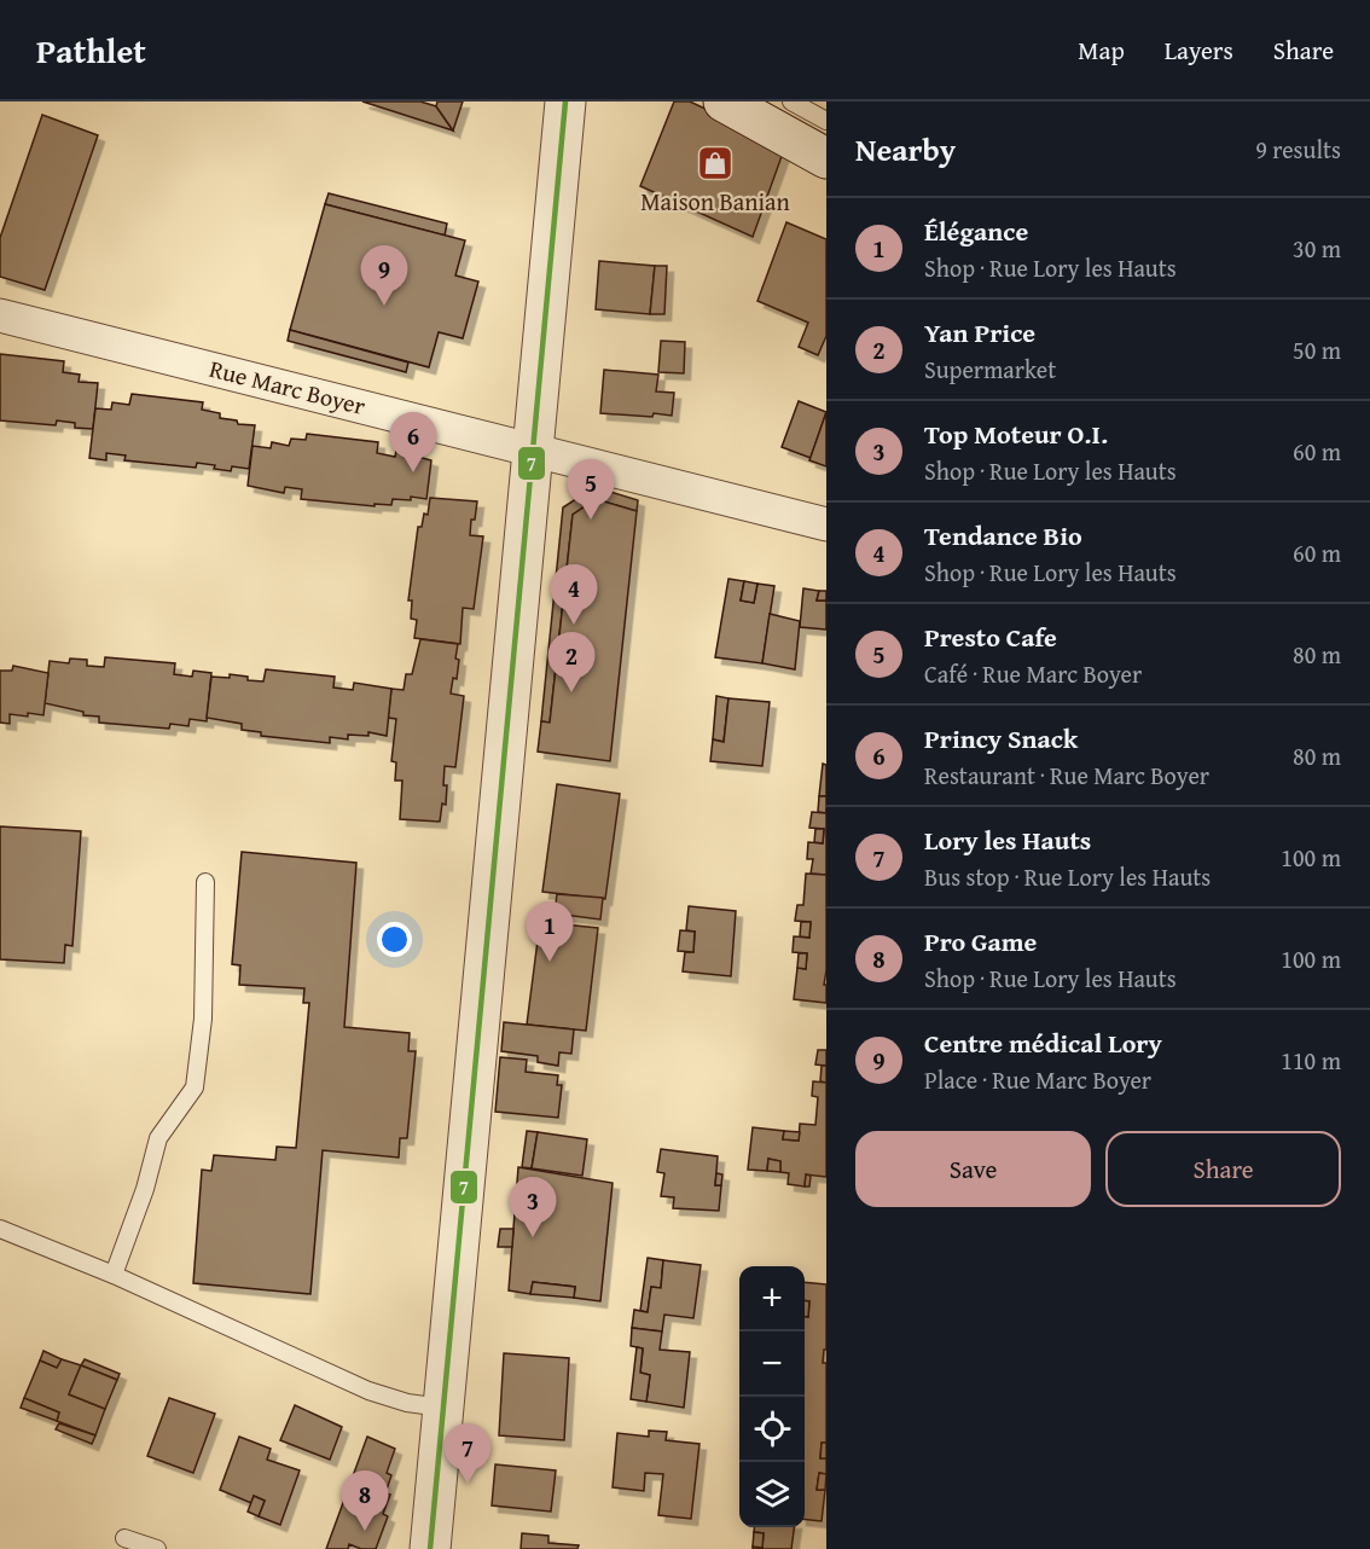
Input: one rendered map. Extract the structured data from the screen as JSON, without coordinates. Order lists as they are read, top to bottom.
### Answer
{
  "streets": {
    "street": ["Rue Marc Boyer"]
  },
  "places": {
    "shop": ["Maison Banian"]
  },
  "lines": ["transit line 7"],
  "page": {
    "header": "Pathlet",
    "nav": ["Map", "Layers", "Share"],
    "heading": ["Nearby", "9 results"],
    "list": [
      {
        "mark": "1",
        "name": "Élégance",
        "note": "Shop · Rue Lory les Hauts",
        "value": "30 m"
      },
      {
        "mark": "2",
        "name": "Yan Price",
        "note": "Supermarket",
        "value": "50 m"
      },
      {
        "mark": "3",
        "name": "Top Moteur O.I.",
        "note": "Shop · Rue Lory les Hauts",
        "value": "60 m"
      },
      {
        "mark": "4",
        "name": "Tendance Bio",
        "note": "Shop · Rue Lory les Hauts",
        "value": "60 m"
      },
      {
        "mark": "5",
        "name": "Presto Cafe",
        "note": "Café · Rue Marc Boyer",
        "value": "80 m"
      },
      {
        "mark": "6",
        "name": "Princy Snack",
        "note": "Restaurant · Rue Marc Boyer",
        "value": "80 m"
      },
      {
        "mark": "7",
        "name": "Lory les Hauts",
        "note": "Bus stop · Rue Lory les Hauts",
        "value": "100 m"
      },
      {
        "mark": "8",
        "name": "Pro Game",
        "note": "Shop · Rue Lory les Hauts",
        "value": "100 m"
      },
      {
        "mark": "9",
        "name": "Centre médical Lory",
        "note": "Place · Rue Marc Boyer",
        "value": "110 m"
      }
    ],
    "pins": [
      "9",
      "6",
      "5",
      "4",
      "2",
      "1",
      "3",
      "7",
      "8"
    ],
    "buttons": ["Save", "Share"],
    "map_buttons": ["+", "−"]
  }
}
